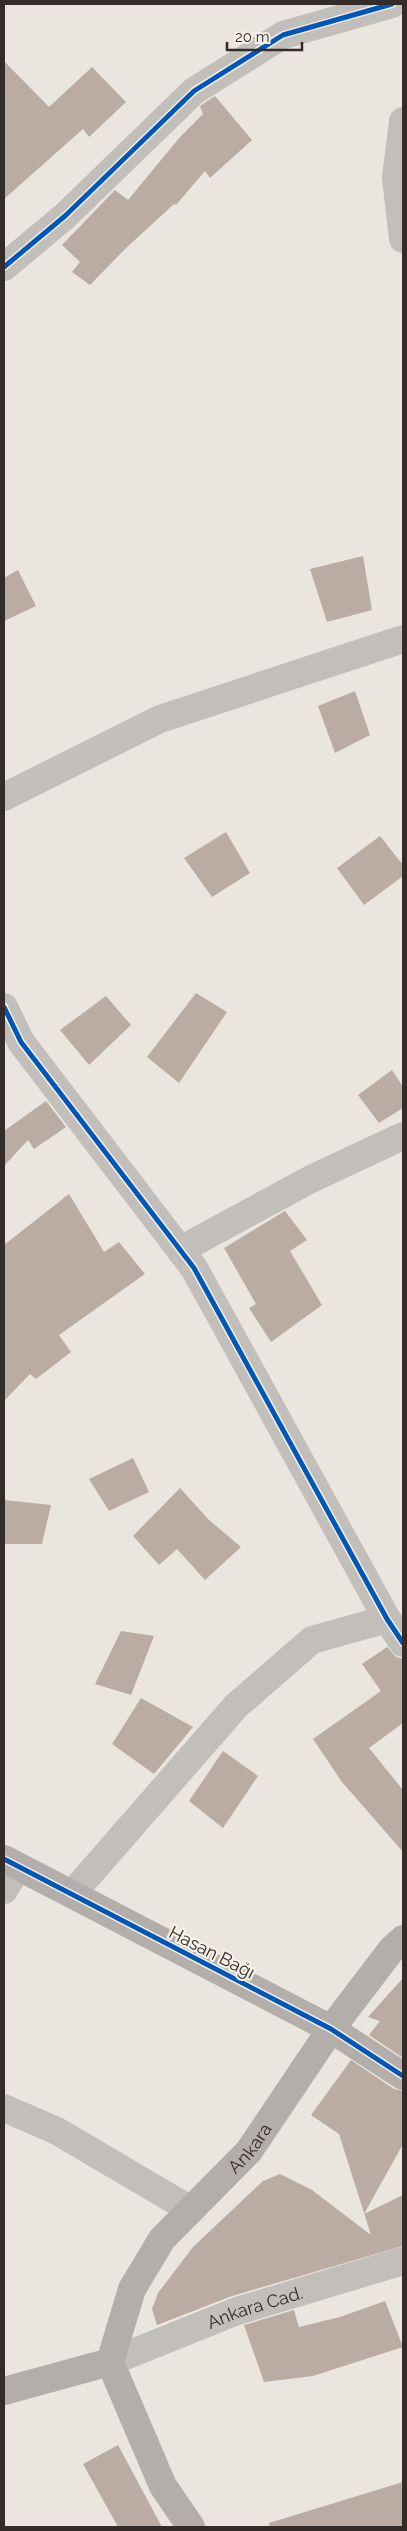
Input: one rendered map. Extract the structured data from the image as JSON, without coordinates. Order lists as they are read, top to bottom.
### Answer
{
  "streets": {
    "main road": ["Hasan Bağı", "Ankara"],
    "street": ["Ankara Cad."]
  },
  "crossings": [
    ["Hasan Bağı", "Ankara"],
    ["Ankara", "Ankara Cad."]
  ],
  "scale_bar": "20 m"
}
